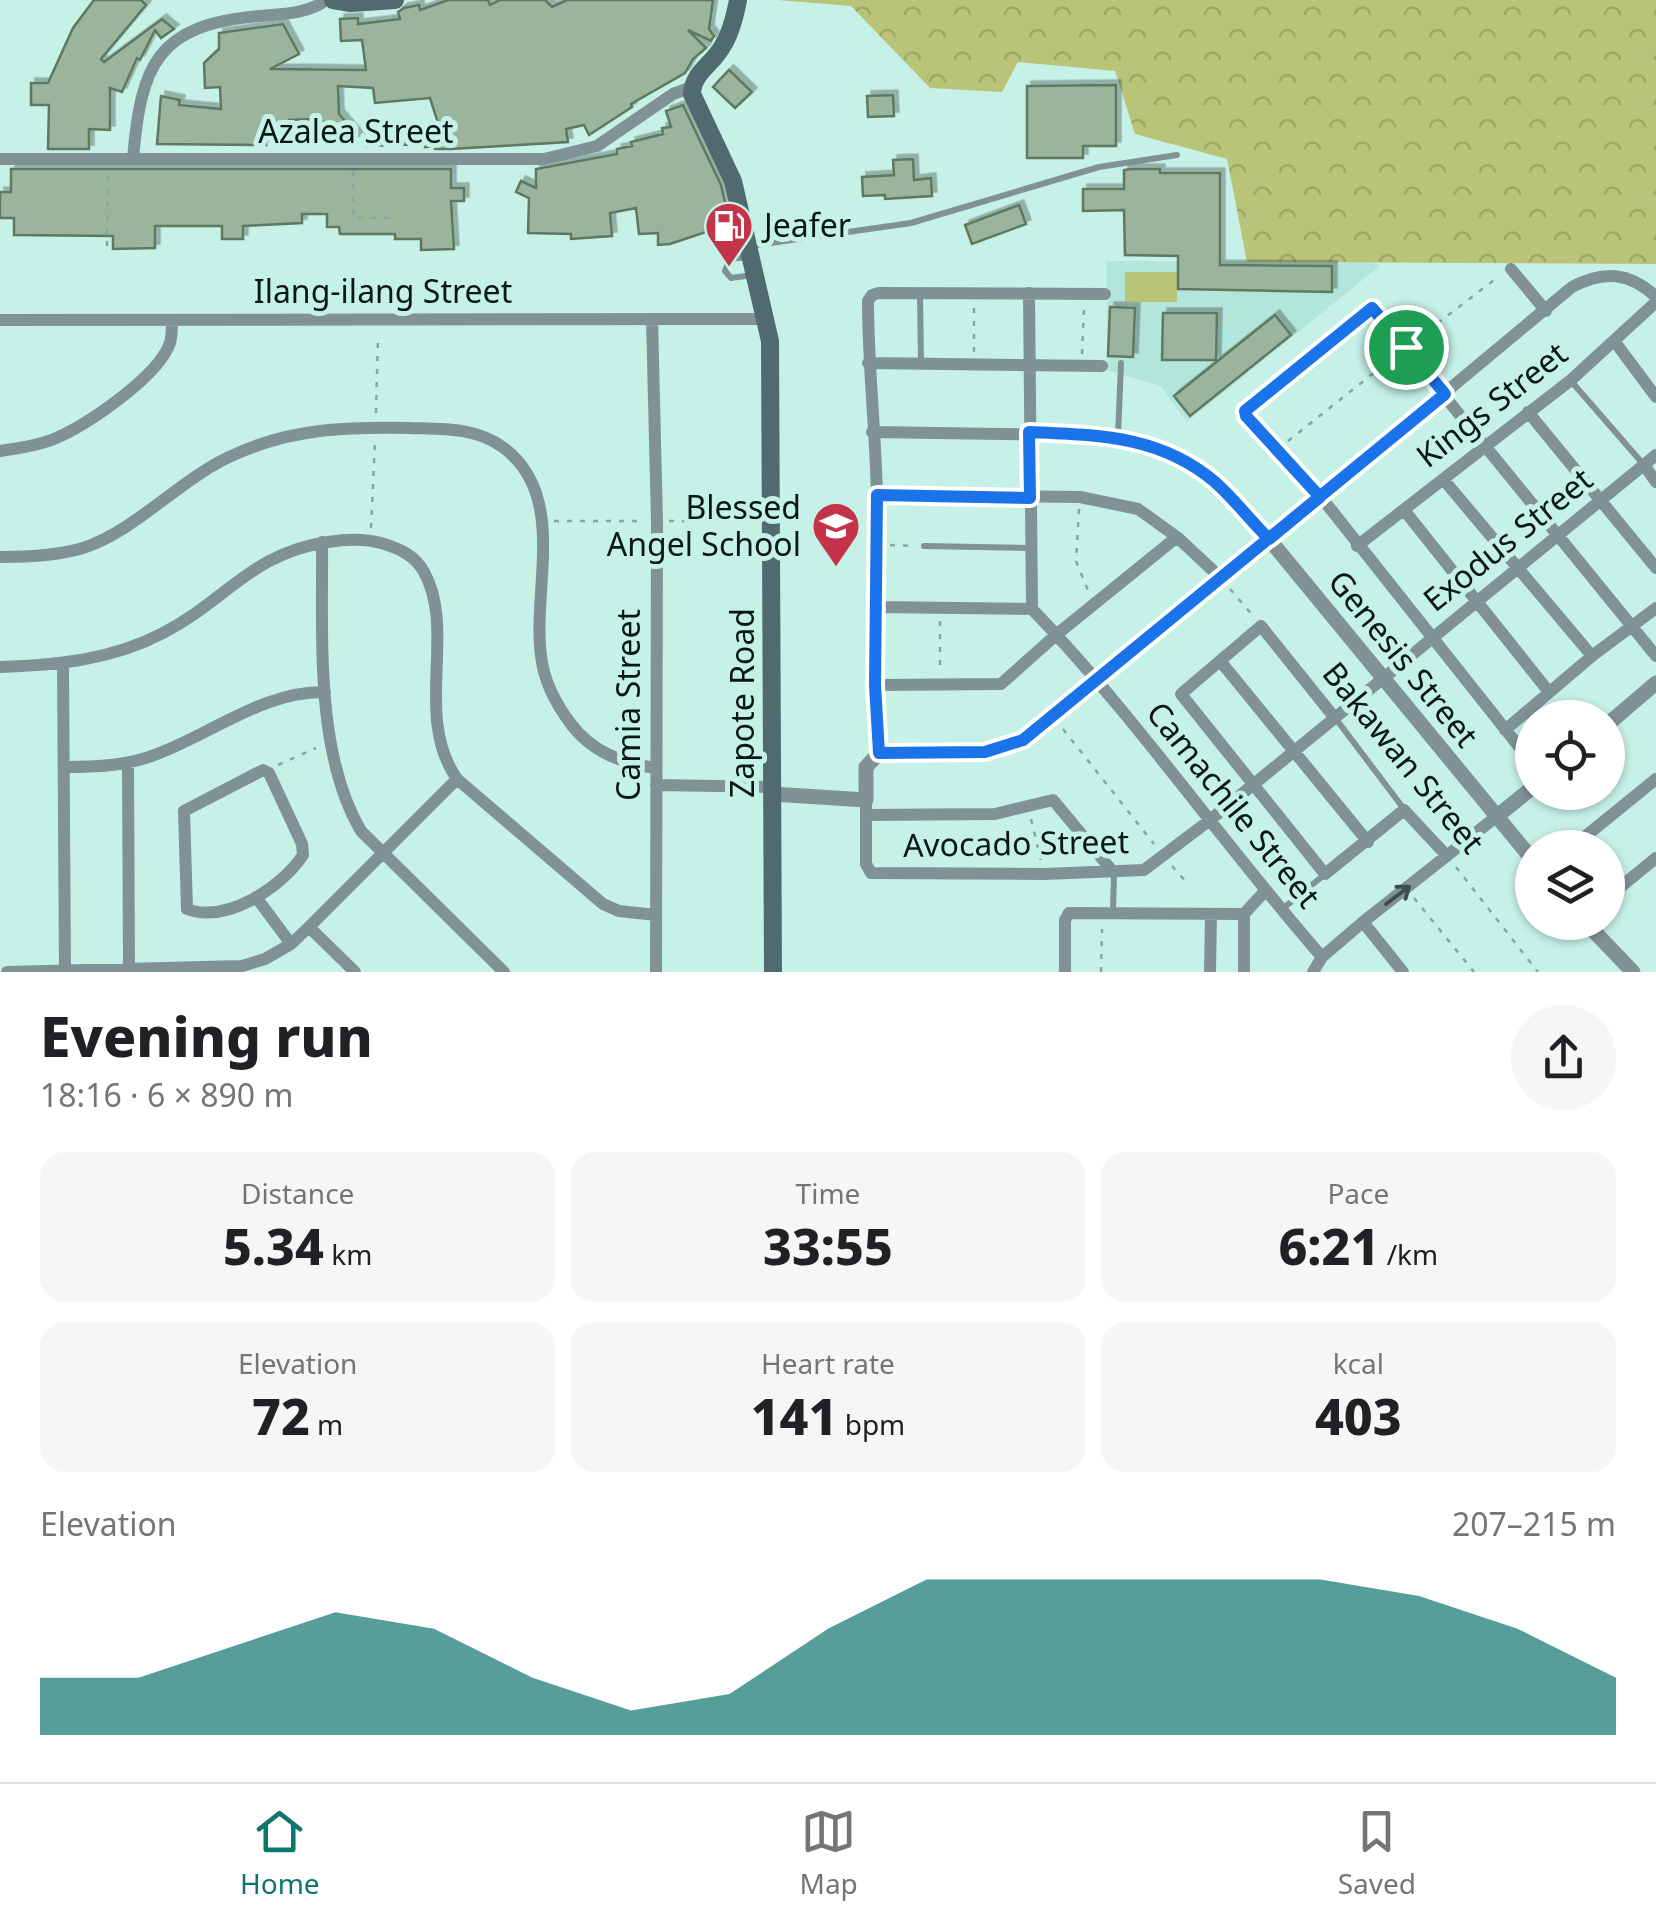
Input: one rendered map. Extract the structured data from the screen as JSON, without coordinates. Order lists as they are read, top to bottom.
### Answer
{
  "streets": {
    "main road": ["Zapote Road"],
    "street": [
      "Azalea Street",
      "Ilang-ilang Street",
      "Kings Street",
      "Exodus Street",
      "Genesis Street",
      "Camia Street",
      "Bakawan Street",
      "Camachile Street",
      "Avocado Street"
    ]
  },
  "crossings": [
    ["Azalea Street", "Zapote Road"],
    ["Ilang-ilang Street", "Zapote Road"],
    ["Ilang-ilang Street", "Camia Street"],
    ["Exodus Street", "Genesis Street"],
    ["Exodus Street", "Bakawan Street"],
    ["Exodus Street", "Camachile Street"],
    ["Exodus Street", "Avocado Street"],
    ["Camachile Street", "Avocado Street"]
  ],
  "places": {
    "fuel station": ["Jeafer"],
    "school or university": ["Blessed Angel School"]
  },
  "page": {
    "heading": ["Evening run", "18:16 · 6 × 890 m"],
    "stats": [
      ["Distance", "5.34 km"],
      ["Time", "33:55"],
      ["Pace", "6:21 /km"],
      ["Elevation", "72 m"],
      ["Heart rate", "141 bpm"],
      ["kcal", "403"]
    ],
    "chart": ["Elevation", "207–215 m"],
    "tabs": ["Home", "Map", "Saved"]
  }
}
